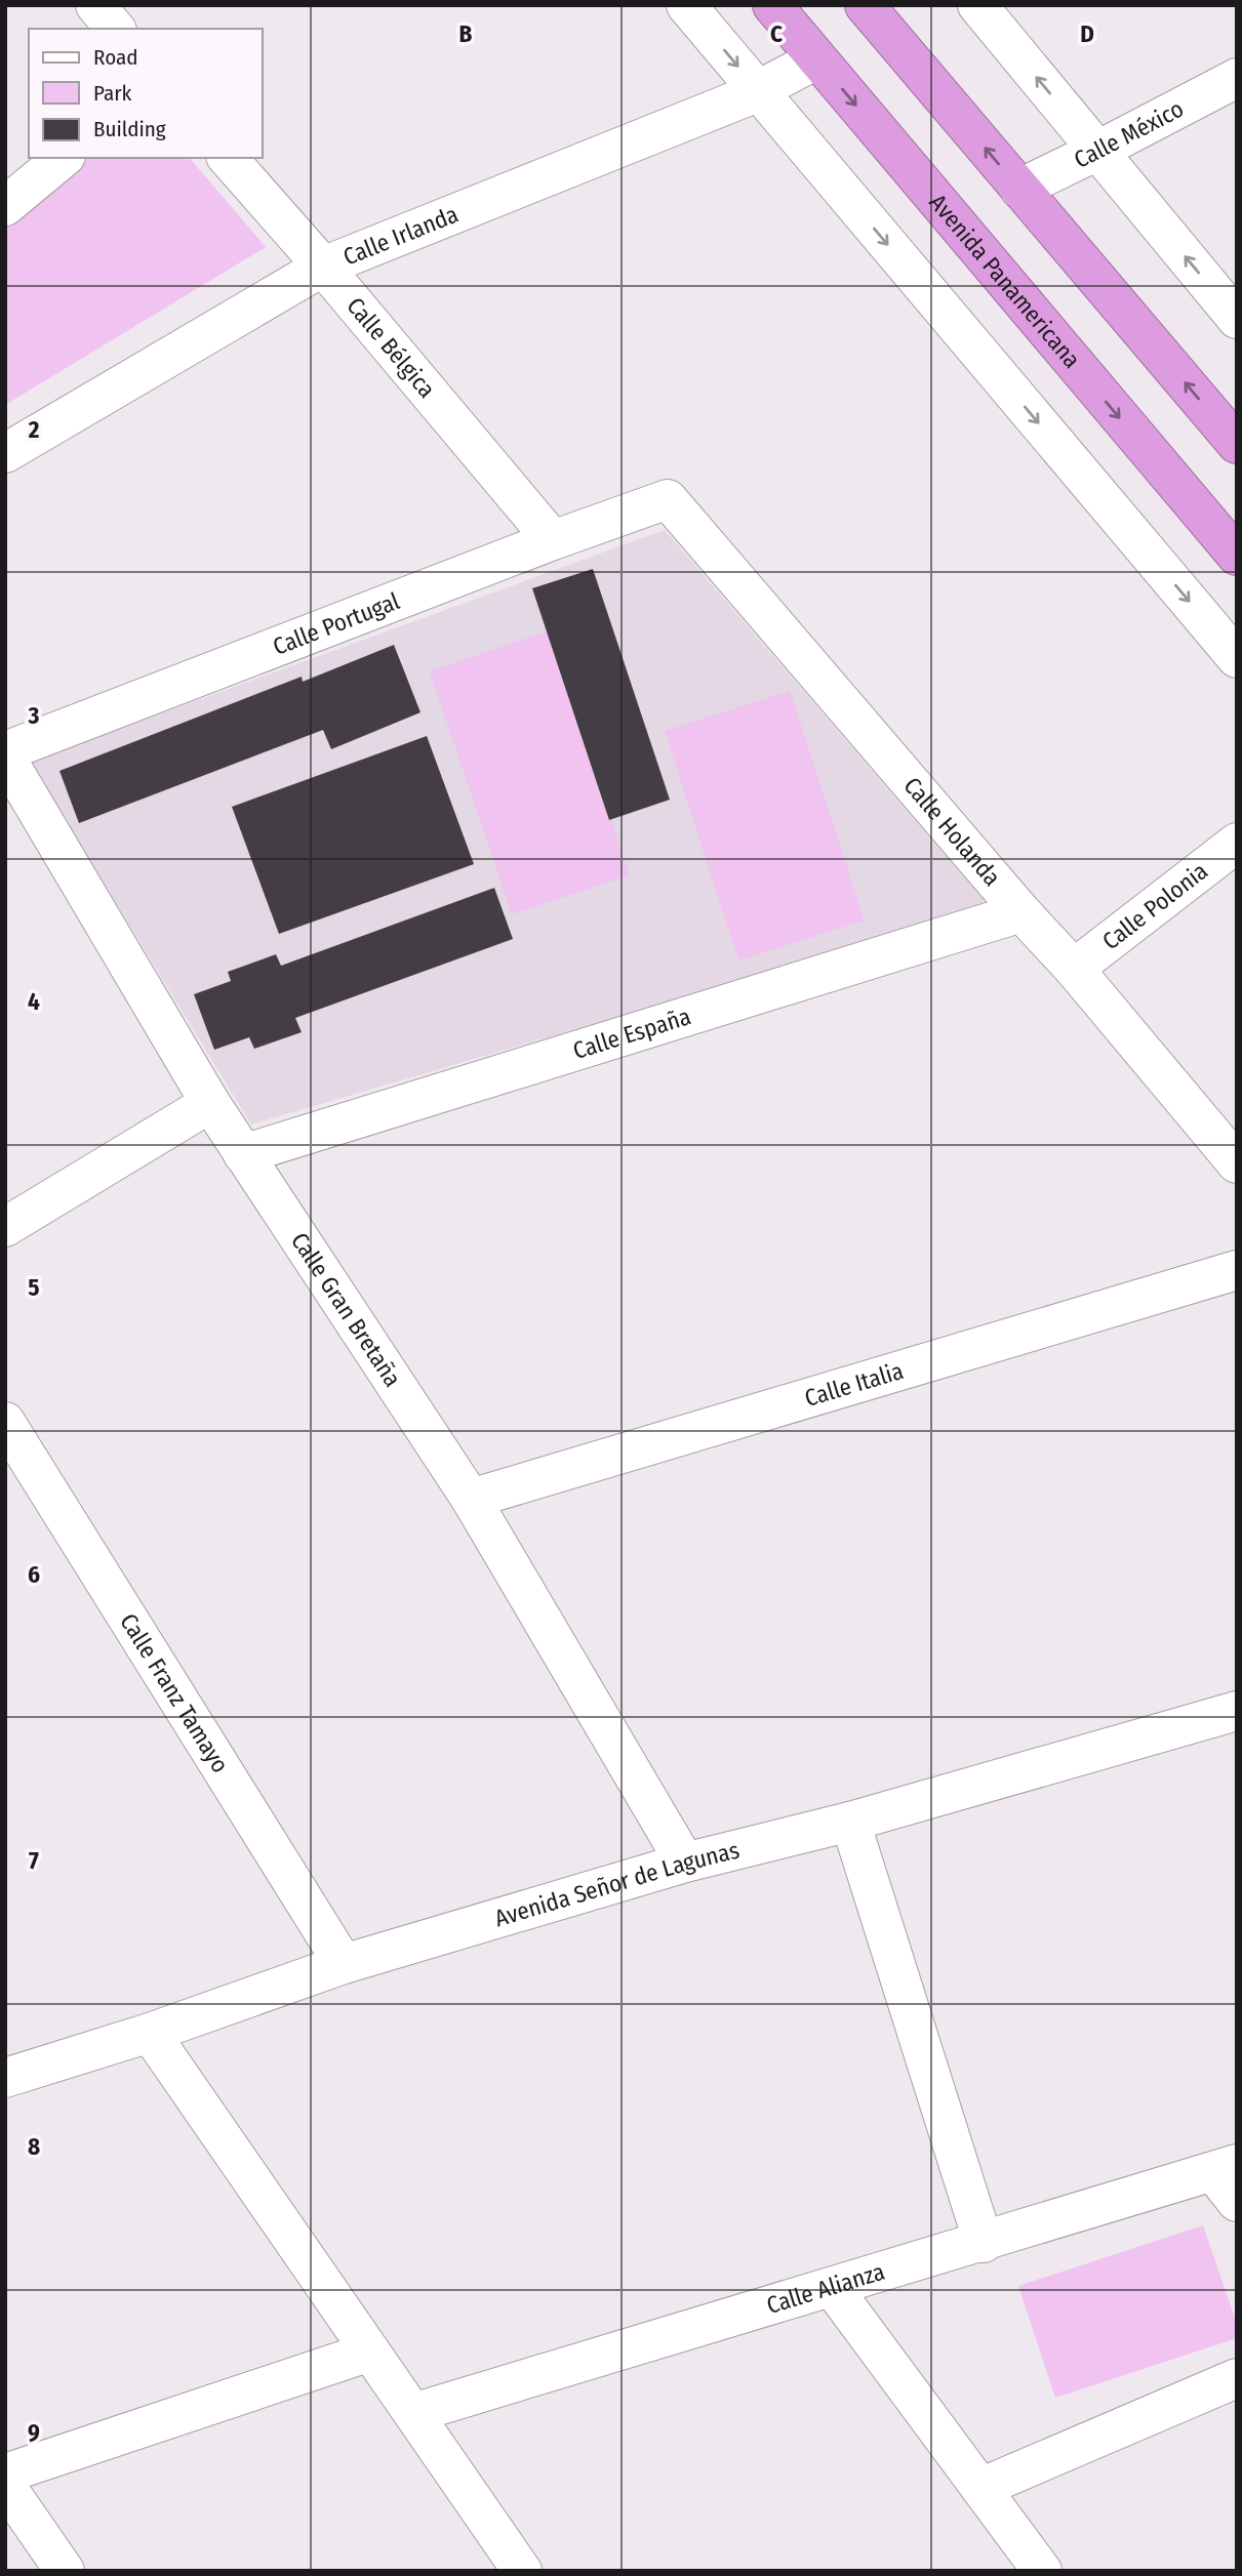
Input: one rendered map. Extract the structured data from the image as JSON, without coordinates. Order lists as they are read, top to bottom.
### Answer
{
  "streets": {
    "highway": ["Avenida Panamericana"],
    "street": [
      "Calle México",
      "Calle Irlanda",
      "Calle Bélgica",
      "Calle Portugal",
      "Calle Holanda",
      "Calle Polonia",
      "Calle España",
      "Calle Gran Bretaña",
      "Calle Italia",
      "Calle Franz Tamayo",
      "Avenida Señor de Lagunas",
      "Calle Alianza"
    ]
  },
  "crossings": [
    ["Calle Irlanda", "Avenida Panamericana"],
    ["Calle Irlanda", "Calle Bélgica"],
    ["Calle Bélgica", "Calle Portugal"],
    ["Calle Portugal", "Calle Holanda"],
    ["Calle Holanda", "Calle Polonia"],
    ["Calle Holanda", "Calle España"],
    ["Calle España", "Calle Gran Bretaña"],
    ["Calle Gran Bretaña", "Calle Italia"],
    ["Calle Gran Bretaña", "Avenida Señor de Lagunas"],
    ["Calle Franz Tamayo", "Avenida Señor de Lagunas"]
  ],
  "legend": ["Road", "Park", "Building"],
  "grid": {
    "columns": ["B", "C", "D"],
    "rows": [
      "2",
      "3",
      "4",
      "5",
      "6",
      "7",
      "8",
      "9"
    ]
  }
}
